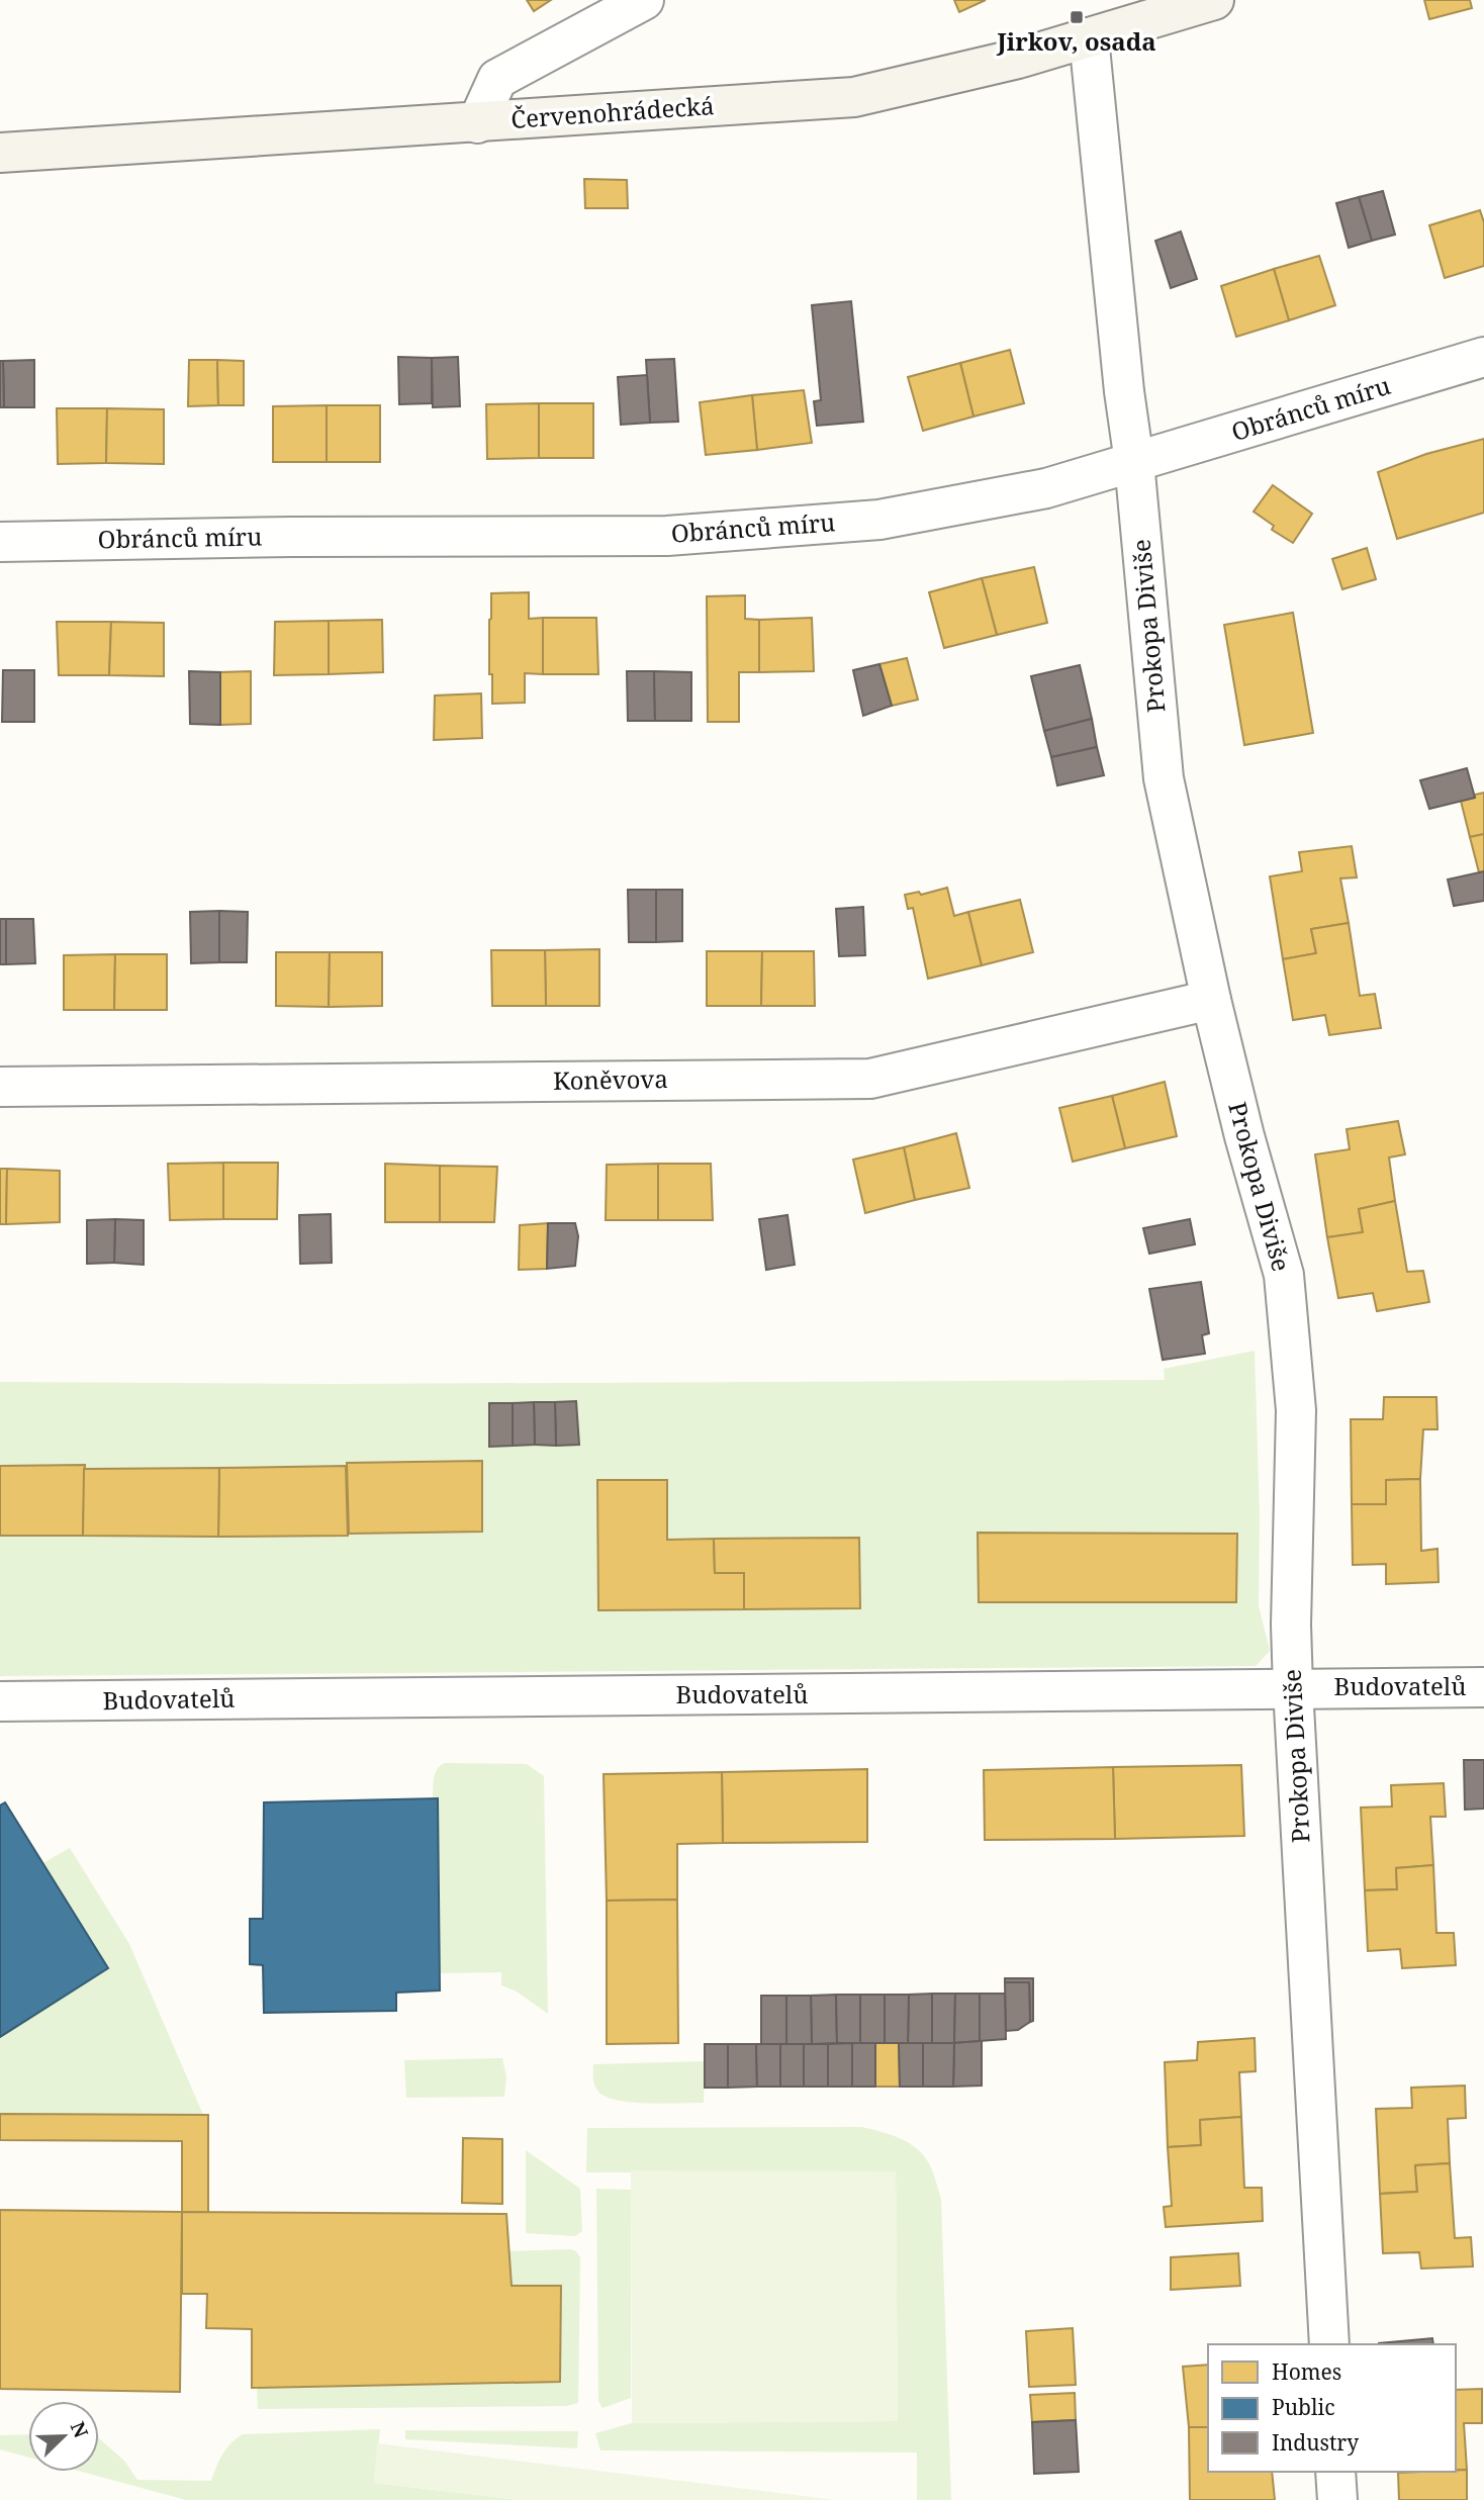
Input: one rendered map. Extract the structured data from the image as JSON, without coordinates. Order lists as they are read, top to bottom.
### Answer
{
  "streets": {
    "street": [
      "Červenohrádecká",
      "Obránců míru",
      "Prokopa Diviše",
      "Koněvova",
      "Budovatelů"
    ]
  },
  "crossings": [
    ["Červenohrádecká", "Prokopa Diviše"],
    ["Obránců míru", "Prokopa Diviše"],
    ["Prokopa Diviše", "Koněvova"],
    ["Prokopa Diviše", "Budovatelů"]
  ],
  "places": {
    "transit": ["Jirkov, osada"]
  },
  "legend": ["Homes", "Public", "Industry"],
  "north": "top right"
}
